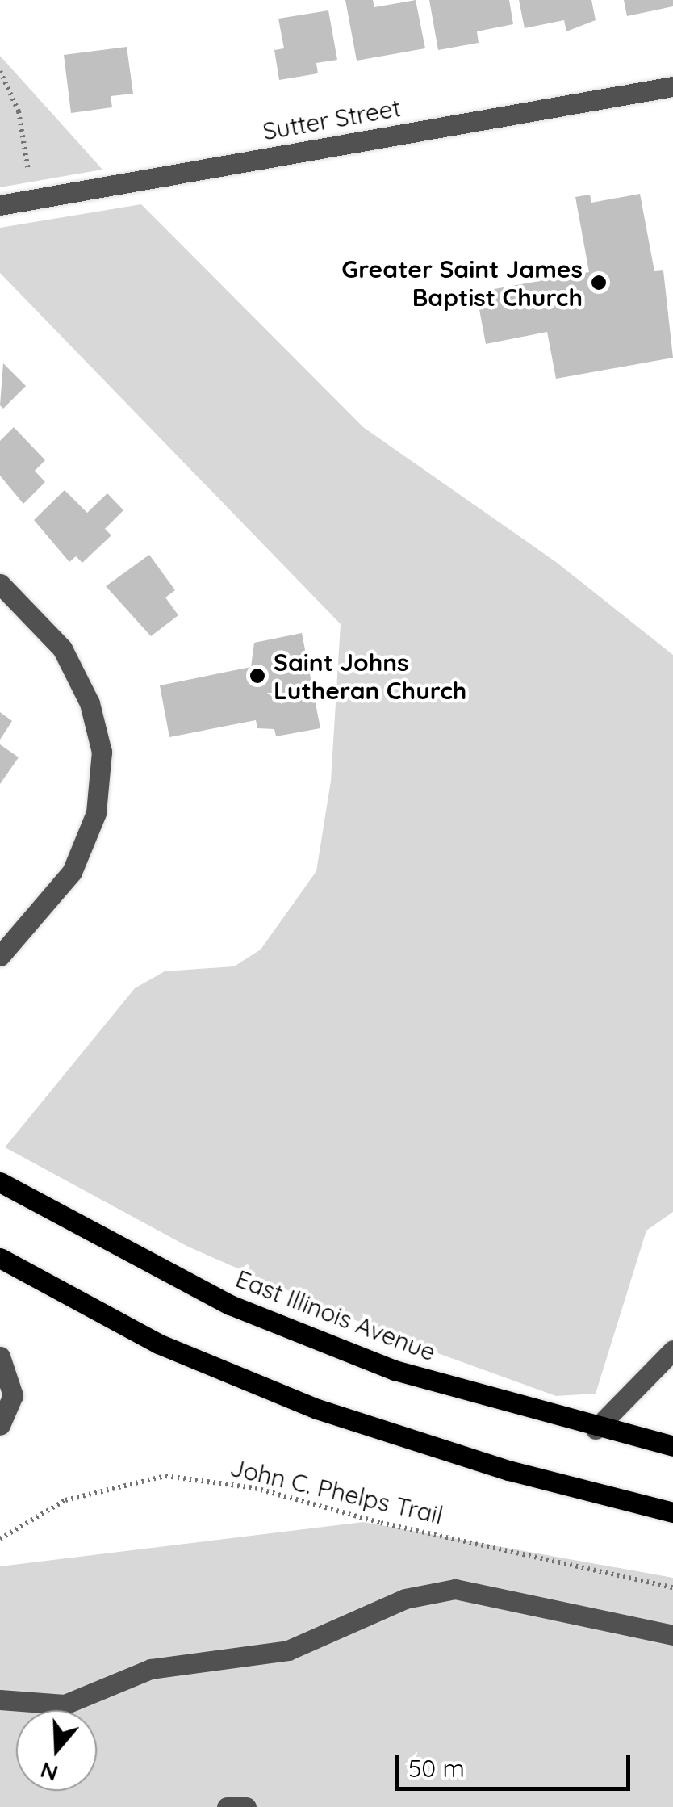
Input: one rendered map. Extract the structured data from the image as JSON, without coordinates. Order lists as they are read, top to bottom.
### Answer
{
  "streets": {
    "main road": ["East Illinois Avenue"],
    "street": ["Sutter Street"],
    "path": ["John C. Phelps Trail"]
  },
  "places": ["Greater Saint James Baptist Church", "Saint Johns Lutheran Church"],
  "scale_bar": "50 m",
  "north": "bottom"
}
